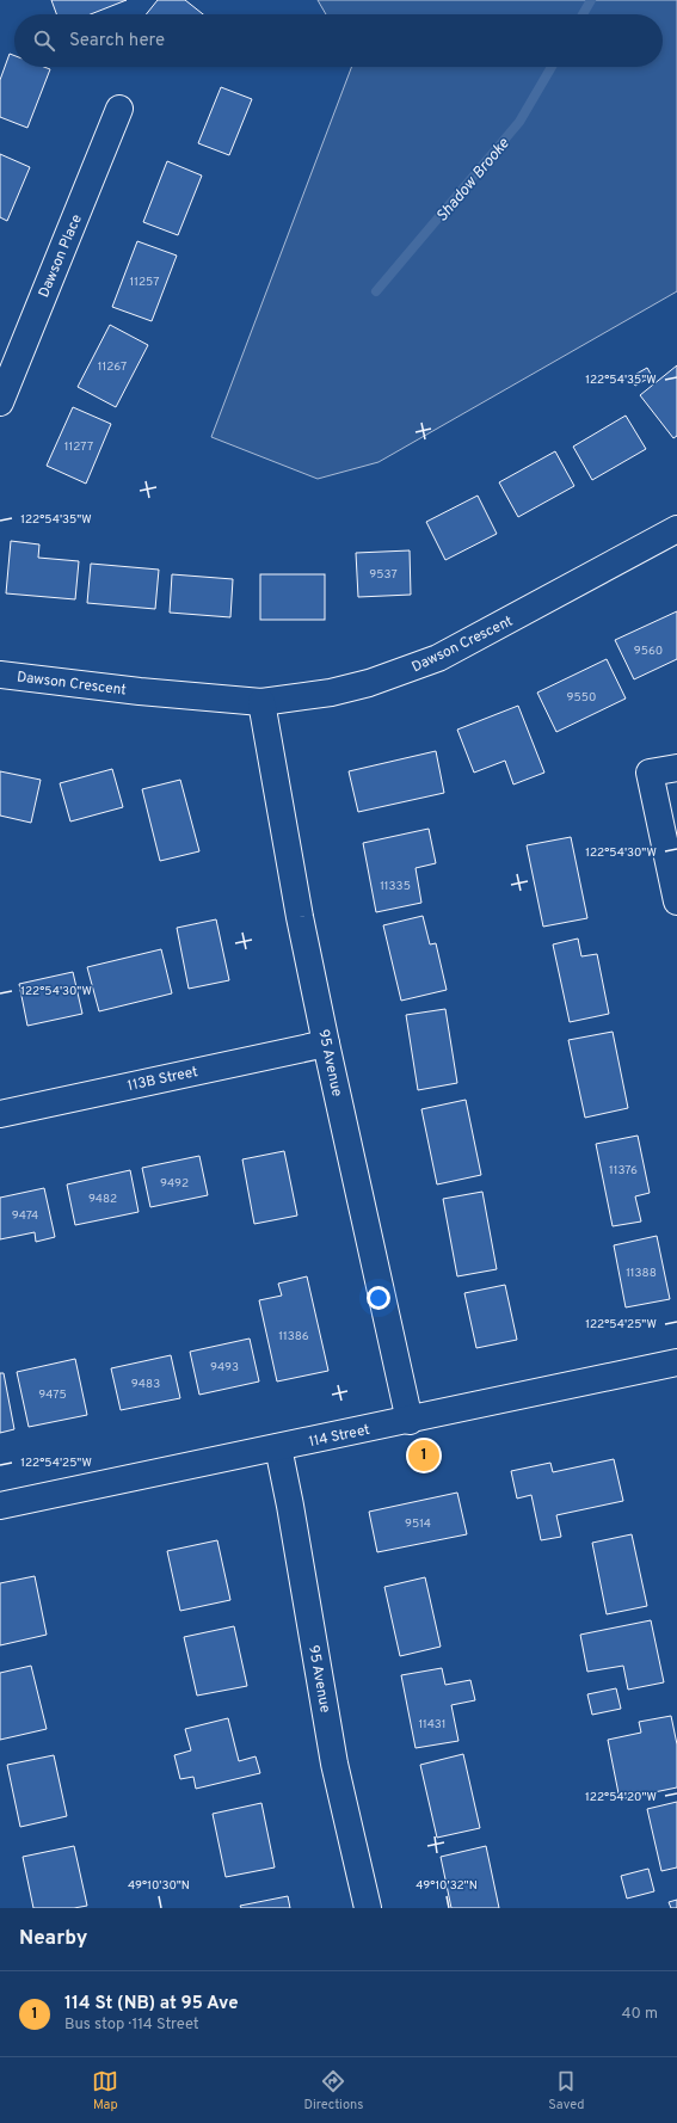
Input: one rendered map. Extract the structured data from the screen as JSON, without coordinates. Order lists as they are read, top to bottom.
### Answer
{
  "streets": {
    "street": [
      "Dawson Place",
      "Dawson Crescent",
      "95 Avenue",
      "113B Street",
      "114 Street"
    ]
  },
  "crossings": [
    ["Dawson Crescent", "95 Avenue"],
    ["95 Avenue", "113B Street"],
    ["95 Avenue", "114 Street"]
  ],
  "water": ["Shadow Brooke"],
  "house_numbers": [
    "11257",
    "11267",
    "11277",
    "9537",
    "9560",
    "9550",
    "11335",
    "11376",
    "9492",
    "9482",
    "9474",
    "11388",
    "11386",
    "9493",
    "9483",
    "9475",
    "9514",
    "11431"
  ],
  "page": {
    "search": "Search here",
    "pins": "1",
    "heading": "Nearby",
    "list": [
      {
        "mark": "1",
        "name": "114 St (NB) at 95 Ave",
        "note": "Bus stop · 114 Street",
        "value": "40 m"
      }
    ],
    "nav": ["Map", "Directions", "Saved"]
  },
  "coordinates": [
    "122°54'35\"W",
    "122°54'30\"W",
    "122°54'25\"W",
    "122°54'20\"W",
    "49°10'30\"N",
    "49°10'32\"N"
  ]
}
